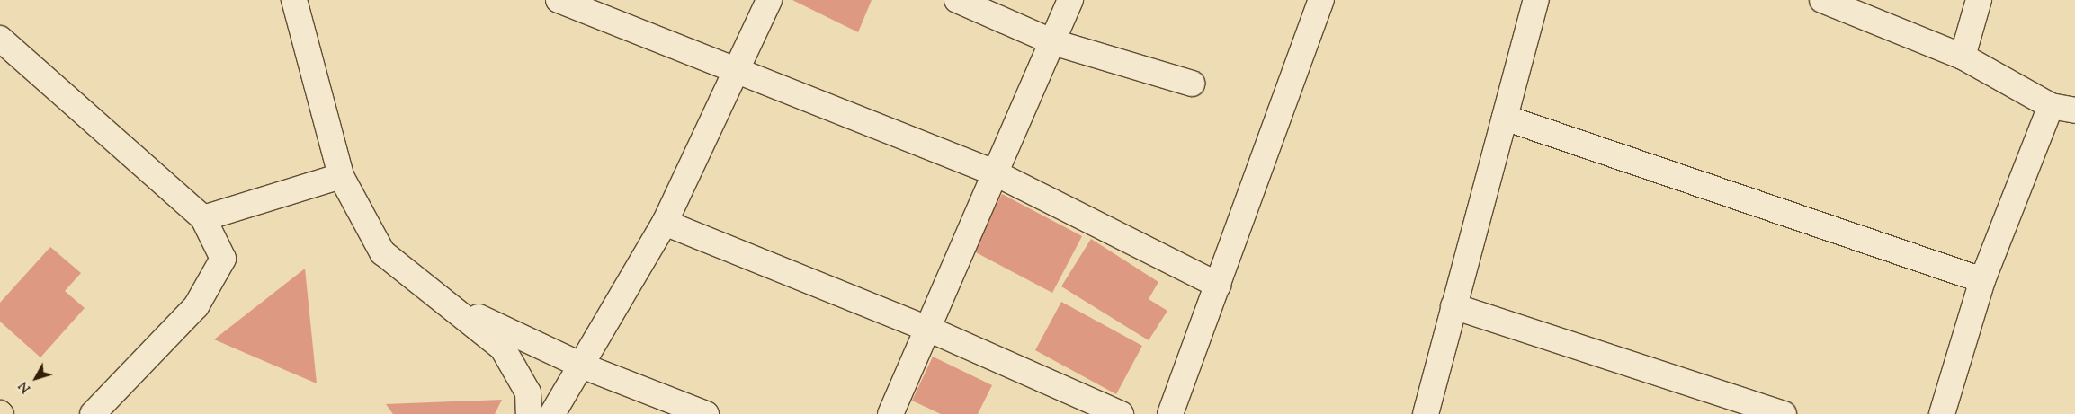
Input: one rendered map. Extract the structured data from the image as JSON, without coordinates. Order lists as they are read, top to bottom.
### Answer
{
  "north": "bottom left"
}
